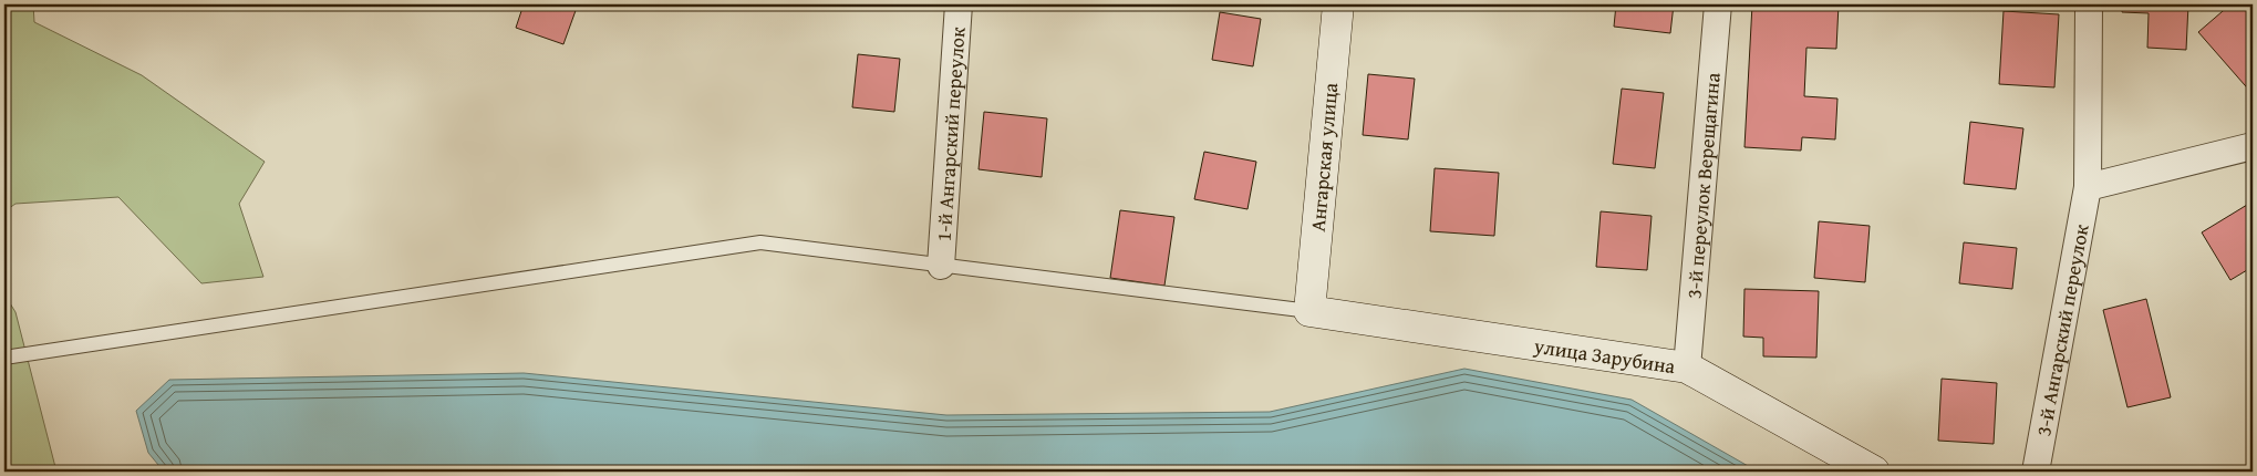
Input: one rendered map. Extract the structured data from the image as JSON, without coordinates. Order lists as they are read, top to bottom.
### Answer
{
  "streets": {
    "street": [
      "1-й Ангарский переулок",
      "Ангарская улица",
      "3-й переулок Верещагина",
      "3-й Ангарский переулок",
      "улица Зарубина"
    ]
  },
  "crossings": [
    ["Ангарская улица", "улица Зарубина"],
    ["3-й переулок Верещагина", "улица Зарубина"]
  ]
}
